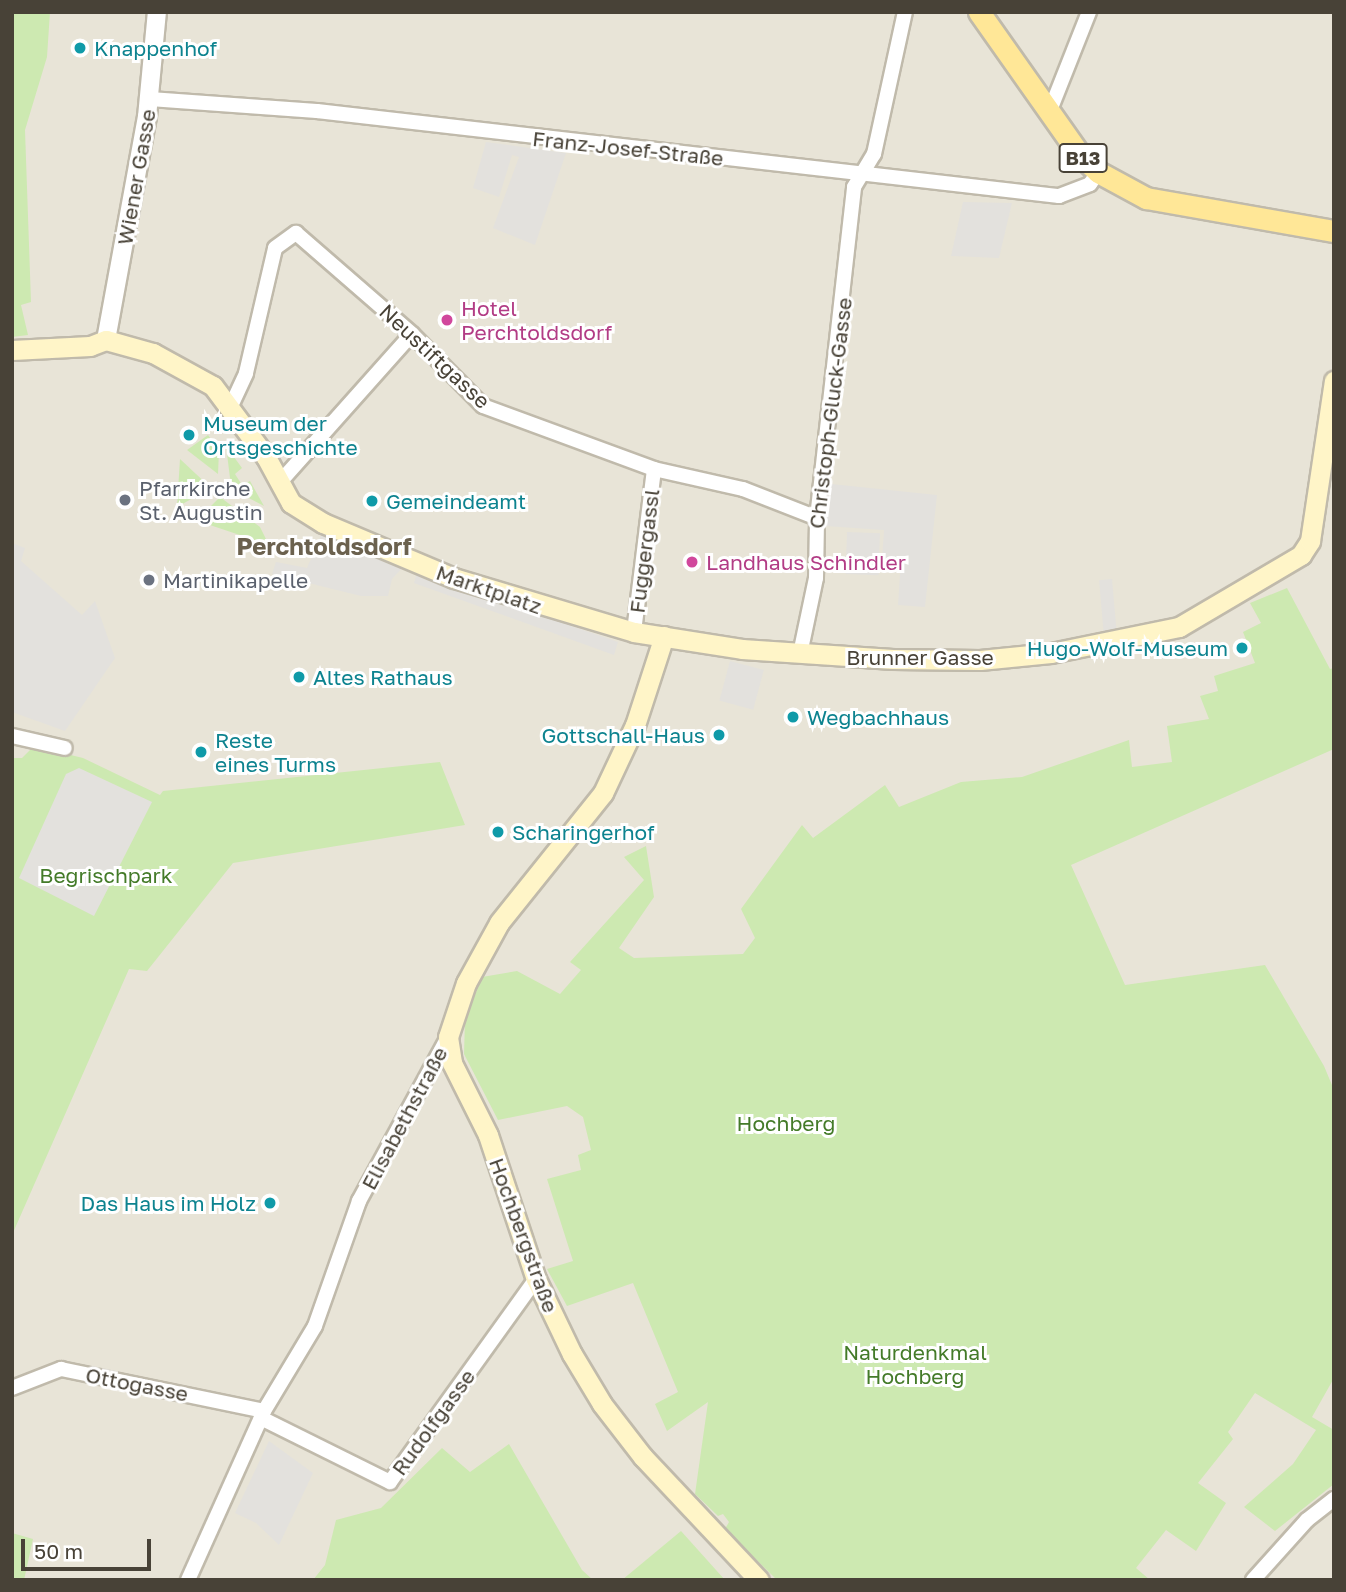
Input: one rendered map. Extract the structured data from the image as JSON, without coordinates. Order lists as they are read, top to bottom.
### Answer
{
  "streets": {
    "main road": [
      "B13",
      "Marktplatz",
      "Brunner Gasse",
      "Elisabethstraße",
      "Hochbergstraße"
    ],
    "street": [
      "Franz-Josef-Straße",
      "Wiener Gasse",
      "Neustiftgasse",
      "Christoph-Gluck-Gasse",
      "Fuggergassl",
      "Ottogasse",
      "Rudolfgasse"
    ]
  },
  "crossings": [
    ["Franz-Josef-Straße", "B13"],
    ["Franz-Josef-Straße", "Wiener Gasse"],
    ["Franz-Josef-Straße", "Christoph-Gluck-Gasse"],
    ["Wiener Gasse", "Marktplatz"],
    ["Neustiftgasse", "Christoph-Gluck-Gasse"],
    ["Neustiftgasse", "Fuggergassl"],
    ["Neustiftgasse", "Marktplatz"],
    ["Christoph-Gluck-Gasse", "Brunner Gasse"],
    ["Fuggergassl", "Marktplatz"],
    ["Marktplatz", "Brunner Gasse"],
    ["Marktplatz", "Elisabethstraße"],
    ["Brunner Gasse", "Elisabethstraße"],
    ["Elisabethstraße", "Hochbergstraße"],
    ["Elisabethstraße", "Ottogasse"],
    ["Elisabethstraße", "Rudolfgasse"],
    ["Hochbergstraße", "Rudolfgasse"],
    ["Ottogasse", "Rudolfgasse"]
  ],
  "districts": ["Perchtoldsdorf"],
  "parks": ["Begrischpark", "Hochberg", "Naturdenkmal Hochberg"],
  "places": [
    "Knappenhof",
    "Hotel Perchtoldsdorf",
    "Museum der Ortsgeschichte",
    "Pfarrkirche St. Augustin",
    "Gemeindeamt",
    "Landhaus Schindler",
    "Martinikapelle",
    "Hugo-Wolf-Museum",
    "Altes Rathaus",
    "Wegbachhaus",
    "Gottschall-Haus",
    "Reste eines Turms",
    "Scharingerhof",
    "Das Haus im Holz"
  ],
  "scale_bar": "50 m"
}
